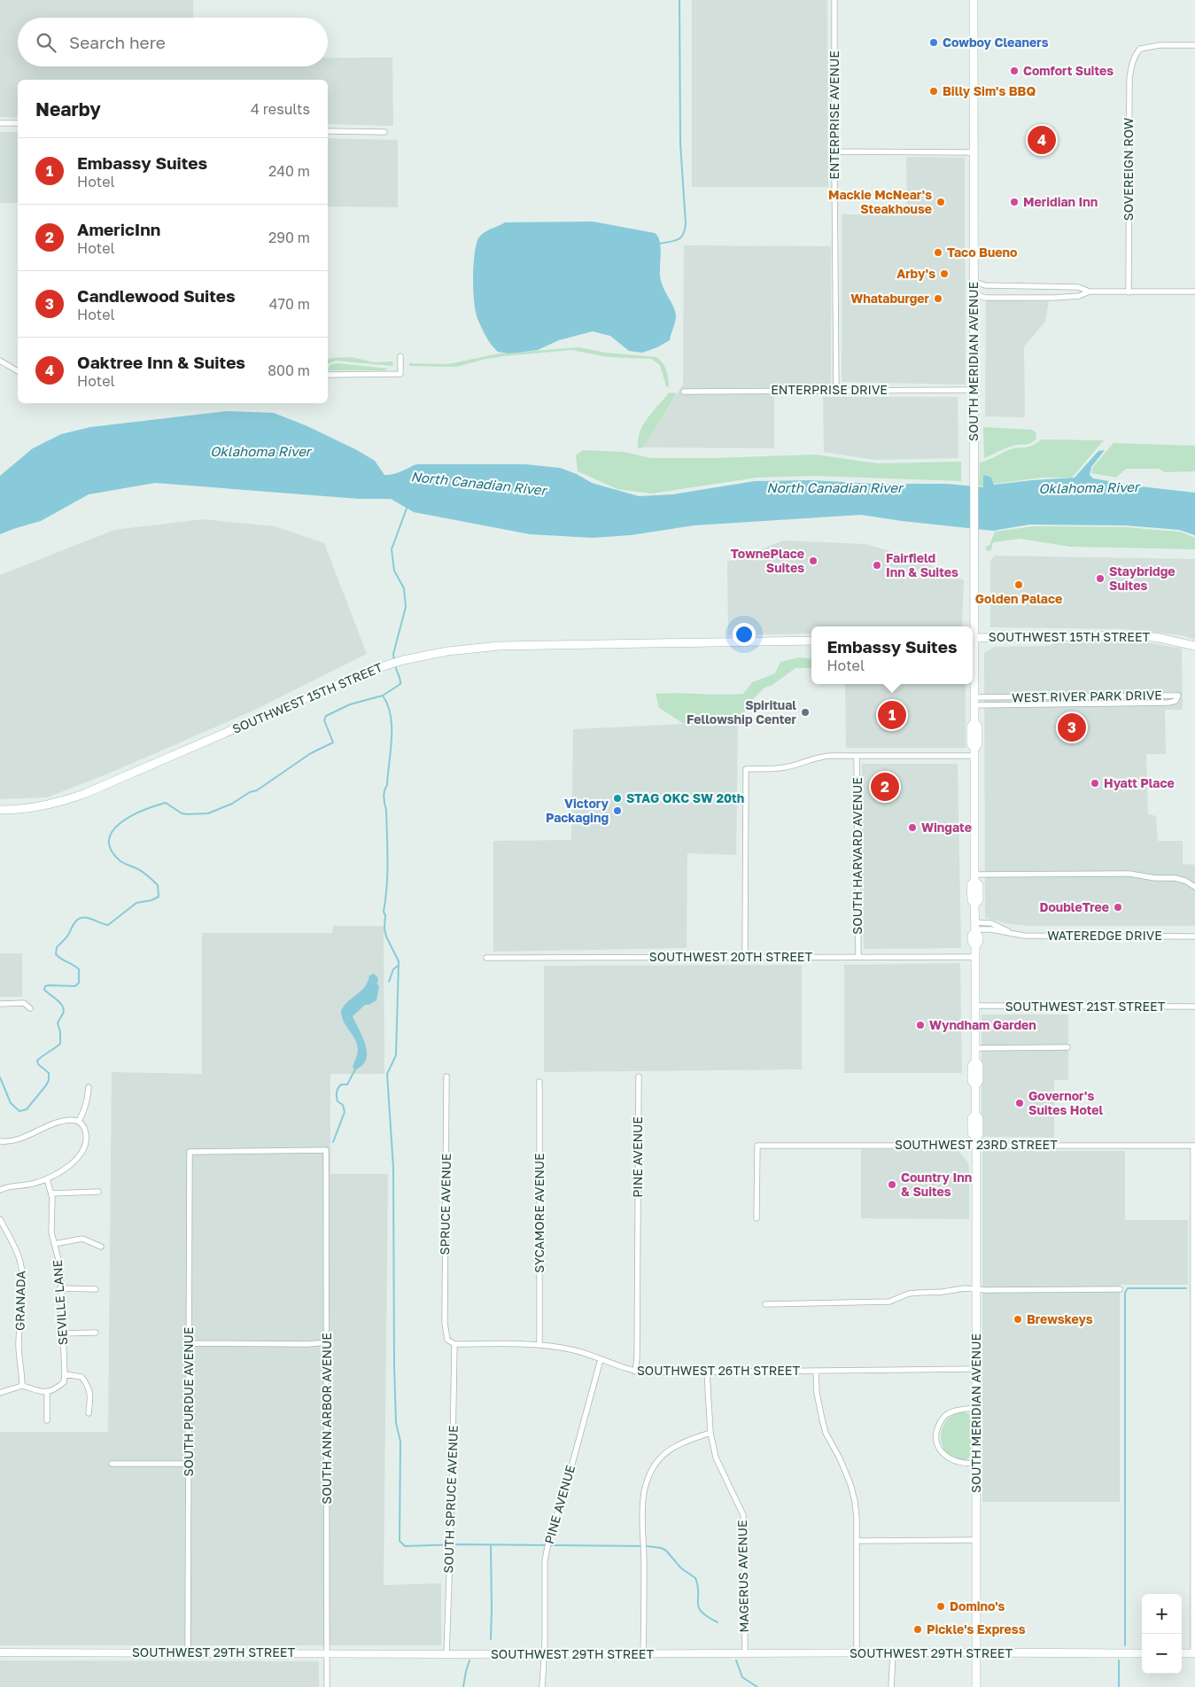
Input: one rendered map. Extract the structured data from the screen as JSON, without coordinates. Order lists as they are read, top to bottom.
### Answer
{
  "streets": {
    "main road": ["SOUTH MERIDIAN AVENUE", "SOUTHWEST 15TH STREET", "SOUTHWEST 29TH STREET"],
    "street": [
      "ENTERPRISE AVENUE",
      "SOVEREIGN ROW",
      "ENTERPRISE DRIVE",
      "WEST RIVER PARK DRIVE",
      "SOUTH HARVARD AVENUE",
      "WATEREDGE DRIVE",
      "SOUTHWEST 20TH STREET",
      "SOUTHWEST 21ST STREET",
      "SOUTHWEST 23RD STREET",
      "PINE AVENUE",
      "SPRUCE AVENUE",
      "SYCAMORE AVENUE",
      "GRANADA",
      "SEVILLE LANE",
      "SOUTHWEST 26TH STREET",
      "SOUTH PURDUE AVENUE",
      "SOUTH ANN ARBOR AVENUE",
      "SOUTH SPRUCE AVENUE",
      "MAGERUS AVENUE"
    ]
  },
  "crossings": [
    ["ENTERPRISE AVENUE", "ENTERPRISE DRIVE"],
    ["SOUTH MERIDIAN AVENUE", "ENTERPRISE DRIVE"],
    ["SOUTH MERIDIAN AVENUE", "WEST RIVER PARK DRIVE"],
    ["SOUTH MERIDIAN AVENUE", "WATEREDGE DRIVE"],
    ["SOUTH MERIDIAN AVENUE", "SOUTHWEST 20TH STREET"],
    ["SOUTH MERIDIAN AVENUE", "SOUTHWEST 21ST STREET"],
    ["SOUTH MERIDIAN AVENUE", "SOUTHWEST 23RD STREET"],
    ["SOUTH MERIDIAN AVENUE", "SOUTHWEST 26TH STREET"],
    ["SOUTH MERIDIAN AVENUE", "SOUTHWEST 29TH STREET"],
    ["SOUTH HARVARD AVENUE", "SOUTHWEST 20TH STREET"],
    ["PINE AVENUE", "SOUTHWEST 26TH STREET"],
    ["PINE AVENUE", "SOUTHWEST 29TH STREET"],
    ["SPRUCE AVENUE", "SOUTHWEST 26TH STREET"],
    ["SPRUCE AVENUE", "SOUTH SPRUCE AVENUE"],
    ["SYCAMORE AVENUE", "SOUTHWEST 26TH STREET"],
    ["SOUTHWEST 26TH STREET", "SOUTH SPRUCE AVENUE"],
    ["SOUTHWEST 26TH STREET", "MAGERUS AVENUE"],
    ["SOUTH PURDUE AVENUE", "SOUTH ANN ARBOR AVENUE"],
    ["SOUTH PURDUE AVENUE", "SOUTHWEST 29TH STREET"],
    ["SOUTH ANN ARBOR AVENUE", "SOUTHWEST 29TH STREET"],
    ["SOUTH SPRUCE AVENUE", "SOUTHWEST 29TH STREET"],
    ["MAGERUS AVENUE", "SOUTHWEST 29TH STREET"]
  ],
  "water": ["Oklahoma River", "North Canadian River"],
  "places": [
    "Cowboy Cleaners",
    "Comfort Suites",
    "Billy Sim's BBQ",
    "Mackie McNear's Steakhouse",
    "Meridian Inn",
    "Taco Bueno",
    "Arby's",
    "Whataburger",
    "TownePlace Suites",
    "Fairfield Inn & Suites",
    "Staybridge Suites",
    "Golden Palace",
    "Spiritual Fellowship Center",
    "Hyatt Place",
    "STAG OKC SW 20th",
    "Victory Packaging",
    "Wingate",
    "DoubleTree",
    "Wyndham Garden",
    "Governor's Suites Hotel",
    "Country Inn & Suites",
    "Brewskeys",
    "Domino's",
    "Pickle's Express"
  ],
  "page": {
    "search": "Search here",
    "heading": ["Nearby", "4 results"],
    "pins": [
      "4",
      "1",
      "3",
      "2"
    ],
    "list": [
      {
        "mark": "1",
        "name": "Embassy Suites",
        "note": "Hotel",
        "value": "240 m"
      },
      {
        "mark": "2",
        "name": "AmericInn",
        "note": "Hotel",
        "value": "290 m"
      },
      {
        "mark": "3",
        "name": "Candlewood Suites",
        "note": "Hotel",
        "value": "470 m"
      },
      {
        "mark": "4",
        "name": "Oaktree Inn & Suites",
        "note": "Hotel",
        "value": "800 m"
      }
    ],
    "popup": ["Embassy Suites", "Hotel"],
    "map_buttons": ["+", "−"]
  }
}
